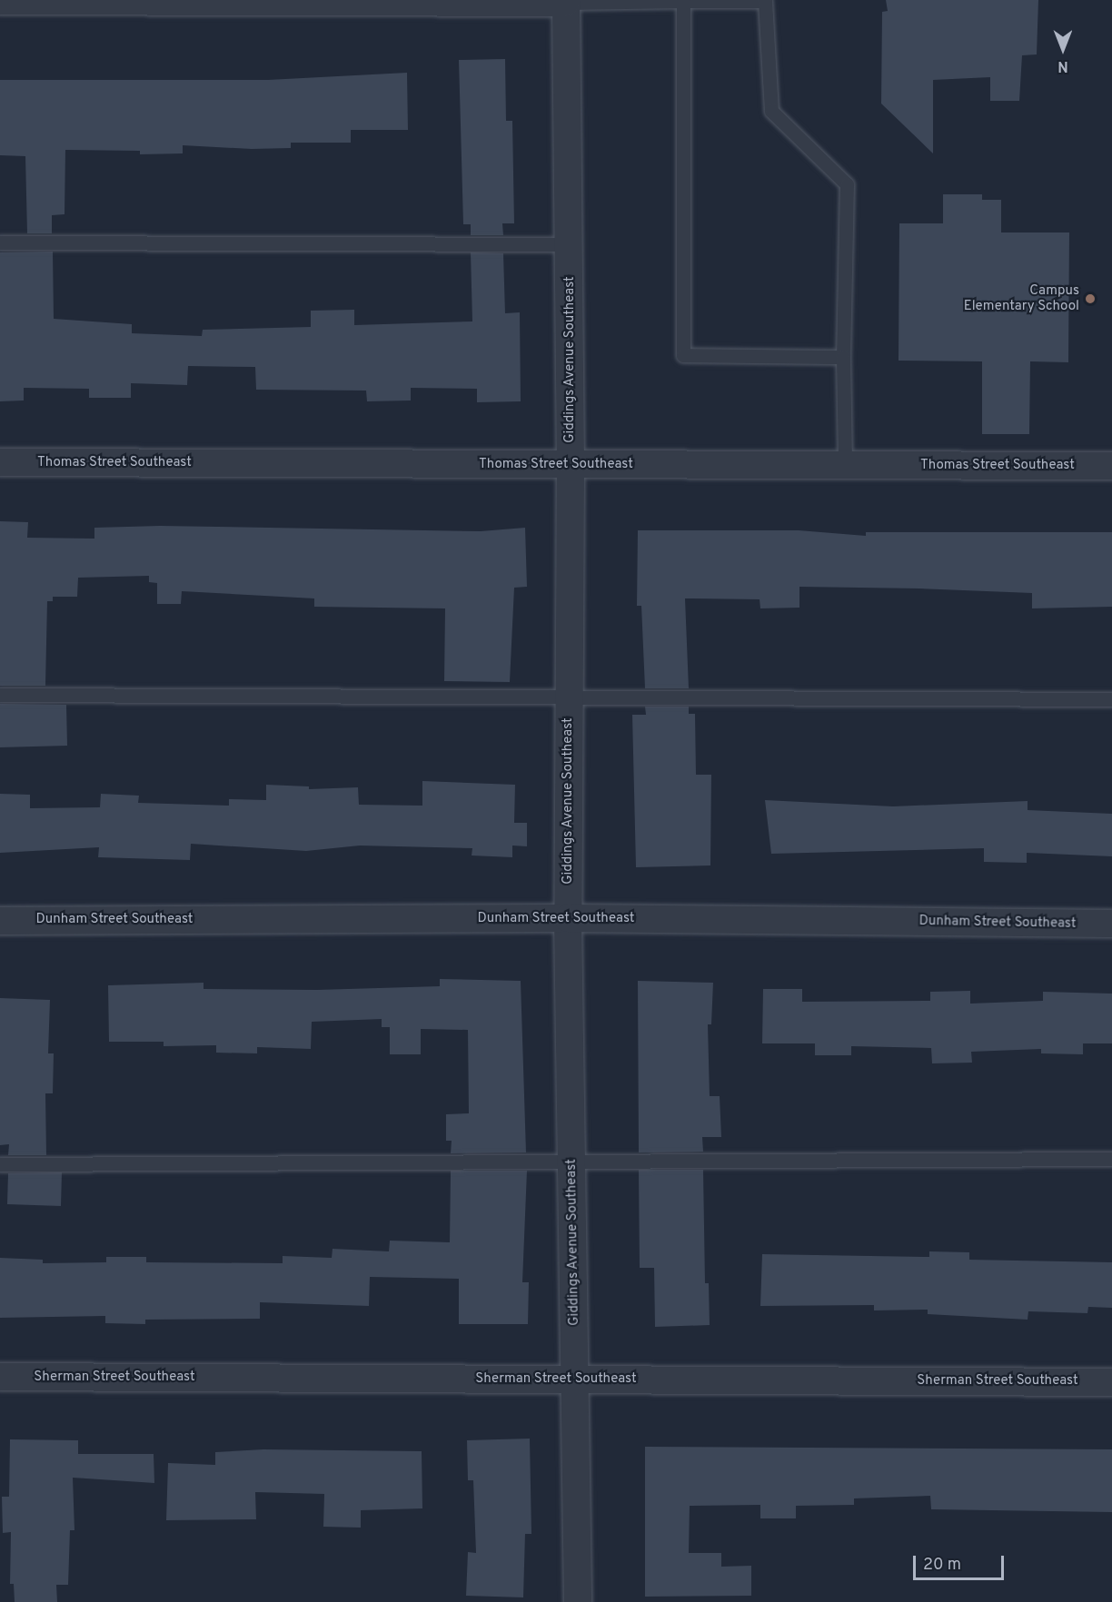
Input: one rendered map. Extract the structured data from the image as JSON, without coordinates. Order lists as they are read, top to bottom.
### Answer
{
  "streets": {
    "street": [
      "Giddings Avenue Southeast",
      "Thomas Street Southeast",
      "Dunham Street Southeast",
      "Sherman Street Southeast"
    ]
  },
  "crossings": [
    ["Giddings Avenue Southeast", "Thomas Street Southeast"],
    ["Giddings Avenue Southeast", "Dunham Street Southeast"],
    ["Giddings Avenue Southeast", "Sherman Street Southeast"]
  ],
  "places": ["Campus Elementary School"],
  "scale_bar": "20 m",
  "north": "bottom"
}
